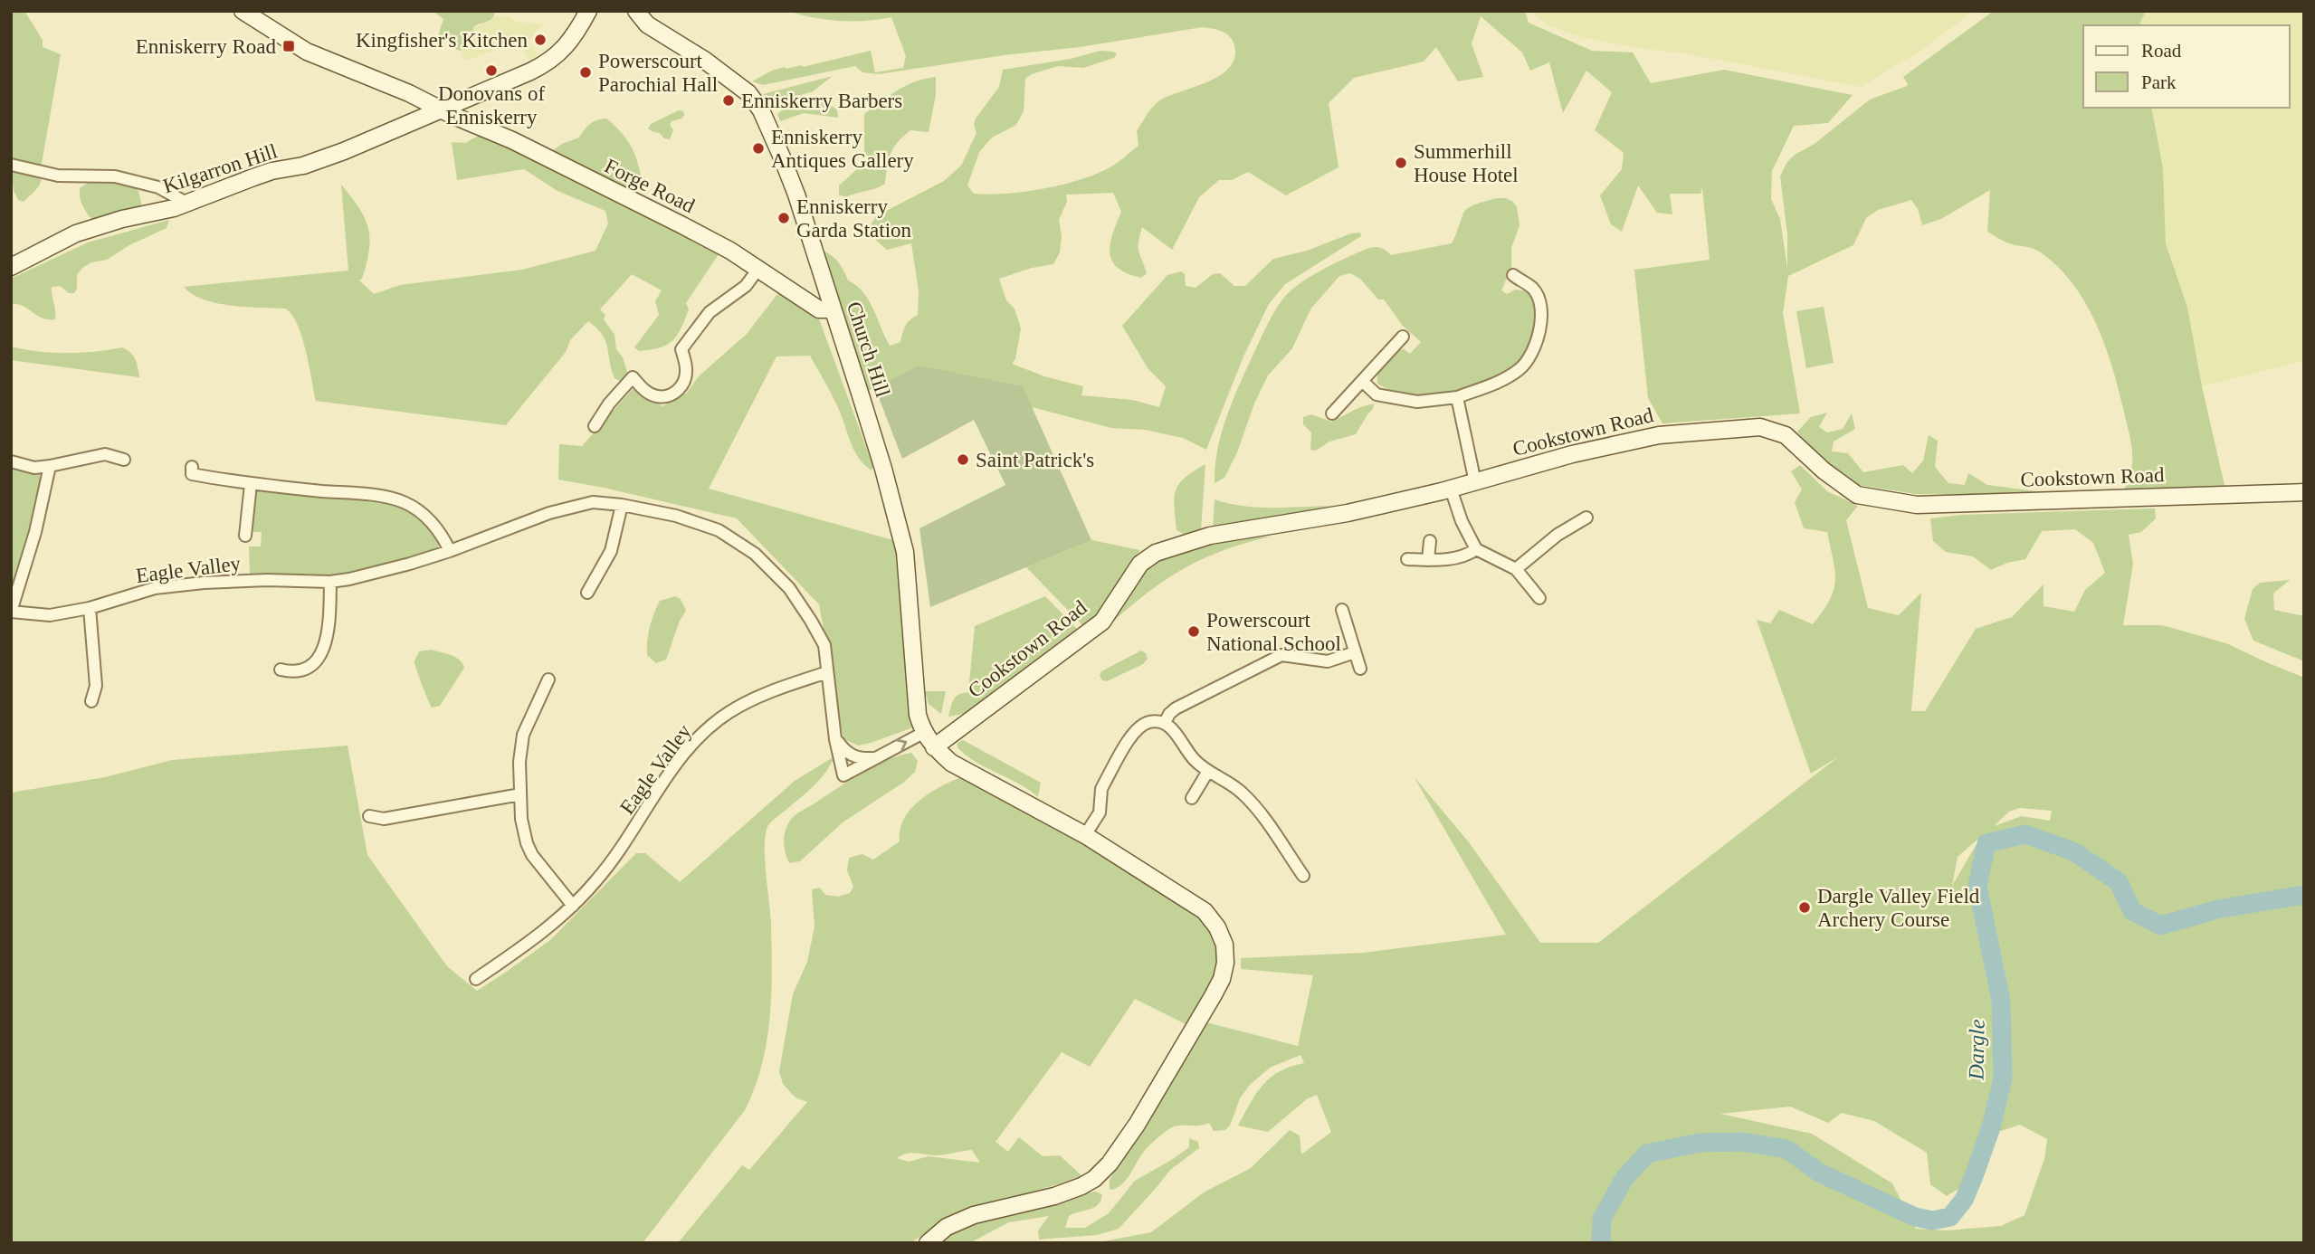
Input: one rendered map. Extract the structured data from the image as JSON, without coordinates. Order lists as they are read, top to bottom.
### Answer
{
  "streets": {
    "street": [
      "Kilgarron Hill",
      "Forge Road",
      "Church Hill",
      "Cookstown Road",
      "Eagle Valley"
    ]
  },
  "crossings": [
    ["Kilgarron Hill", "Forge Road"],
    ["Forge Road", "Church Hill"],
    ["Church Hill", "Cookstown Road"]
  ],
  "water": ["Dargle"],
  "places": {
    "other": [
      "Kingfisher's Kitchen",
      "Donovans of Enniskerry",
      "Powerscourt Parochial Hall",
      "Enniskerry Barbers",
      "Enniskerry Antiques Gallery",
      "Summerhill House Hotel",
      "Enniskerry Garda Station",
      "Saint Patrick's",
      "Powerscourt National School",
      "Dargle Valley Field Archery Course"
    ],
    "transit": ["Enniskerry Road"]
  },
  "legend": ["Road", "Park"]
}
